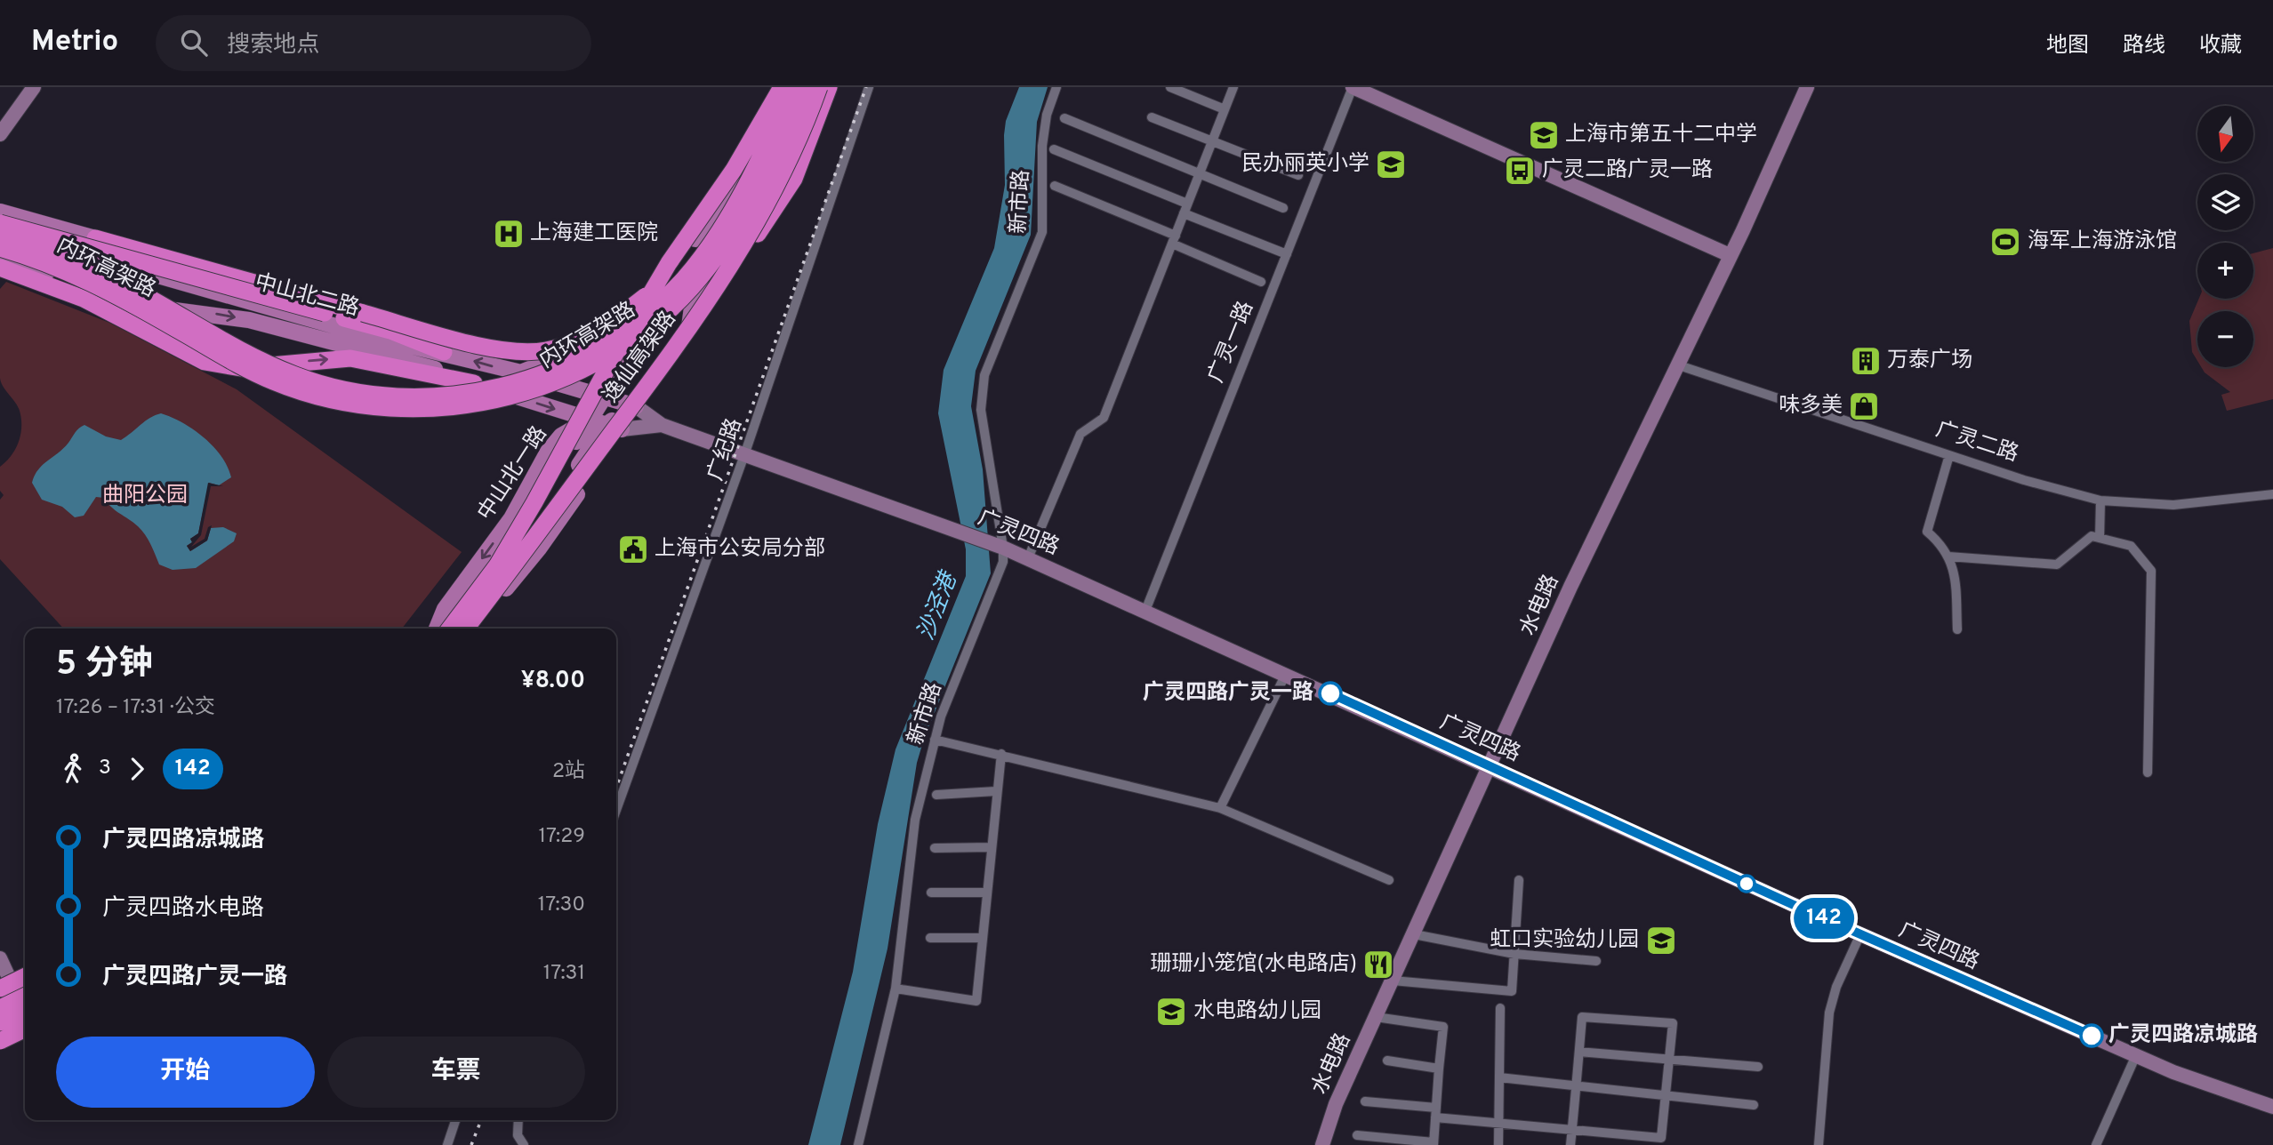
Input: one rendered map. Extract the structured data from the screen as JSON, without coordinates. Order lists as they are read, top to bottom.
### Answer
{
  "streets": {
    "highway": ["内环高架路", "逸仙高架路"],
    "main road": [
      "中山北二路",
      "中山北一路",
      "广灵四路",
      "水电路"
    ],
    "street": [
      "新市路",
      "广灵一路",
      "广灵二路",
      "广纪路"
    ]
  },
  "crossings": [
    ["新市路", "广灵四路"],
    ["内环高架路", "中山北一路"],
    ["中山北二路", "中山北一路"],
    ["中山北二路", "广灵四路"],
    ["广灵一路", "广灵四路"],
    ["逸仙高架路", "中山北一路"],
    ["广灵二路", "水电路"],
    ["广纪路", "广灵四路"],
    ["广灵四路", "水电路"]
  ],
  "water": ["沙泾港"],
  "parks": ["曲阳公园"],
  "places": {
    "school or university": [
      "上海市第五十二中学",
      "民办丽英小学",
      "虹口实验幼儿园",
      "水电路幼儿园"
    ],
    "bus stop": ["广灵二路广灵一路"],
    "hospital": ["上海建工医院"],
    "sports": ["海军上海游泳馆"],
    "building": ["万泰广场"],
    "shop": ["味多美"],
    "public building": ["上海市公安局分部"],
    "other": ["广灵四路广灵一路", "广灵四路凉城路"],
    "restaurant": ["珊珊小笼馆(水电路店)"]
  },
  "lines": ["bus line 142"],
  "north": "bottom",
  "page": {
    "header": "Metrio",
    "search": "搜索地点",
    "nav": ["地图", "路线", "收藏"],
    "on_map": "142",
    "map_buttons": ["+", "−"],
    "heading": ["5 分钟", "17:26 – 17:31 · 公交", "¥8.00"],
    "legs": ["3", "142", "2站"],
    "list": [
      {
        "name": "广灵四路凉城路",
        "value": "17:29"
      },
      {
        "name": "广灵四路水电路",
        "value": "17:30"
      },
      {
        "name": "广灵四路广灵一路",
        "value": "17:31"
      }
    ],
    "buttons": ["开始", "车票"]
  }
}
